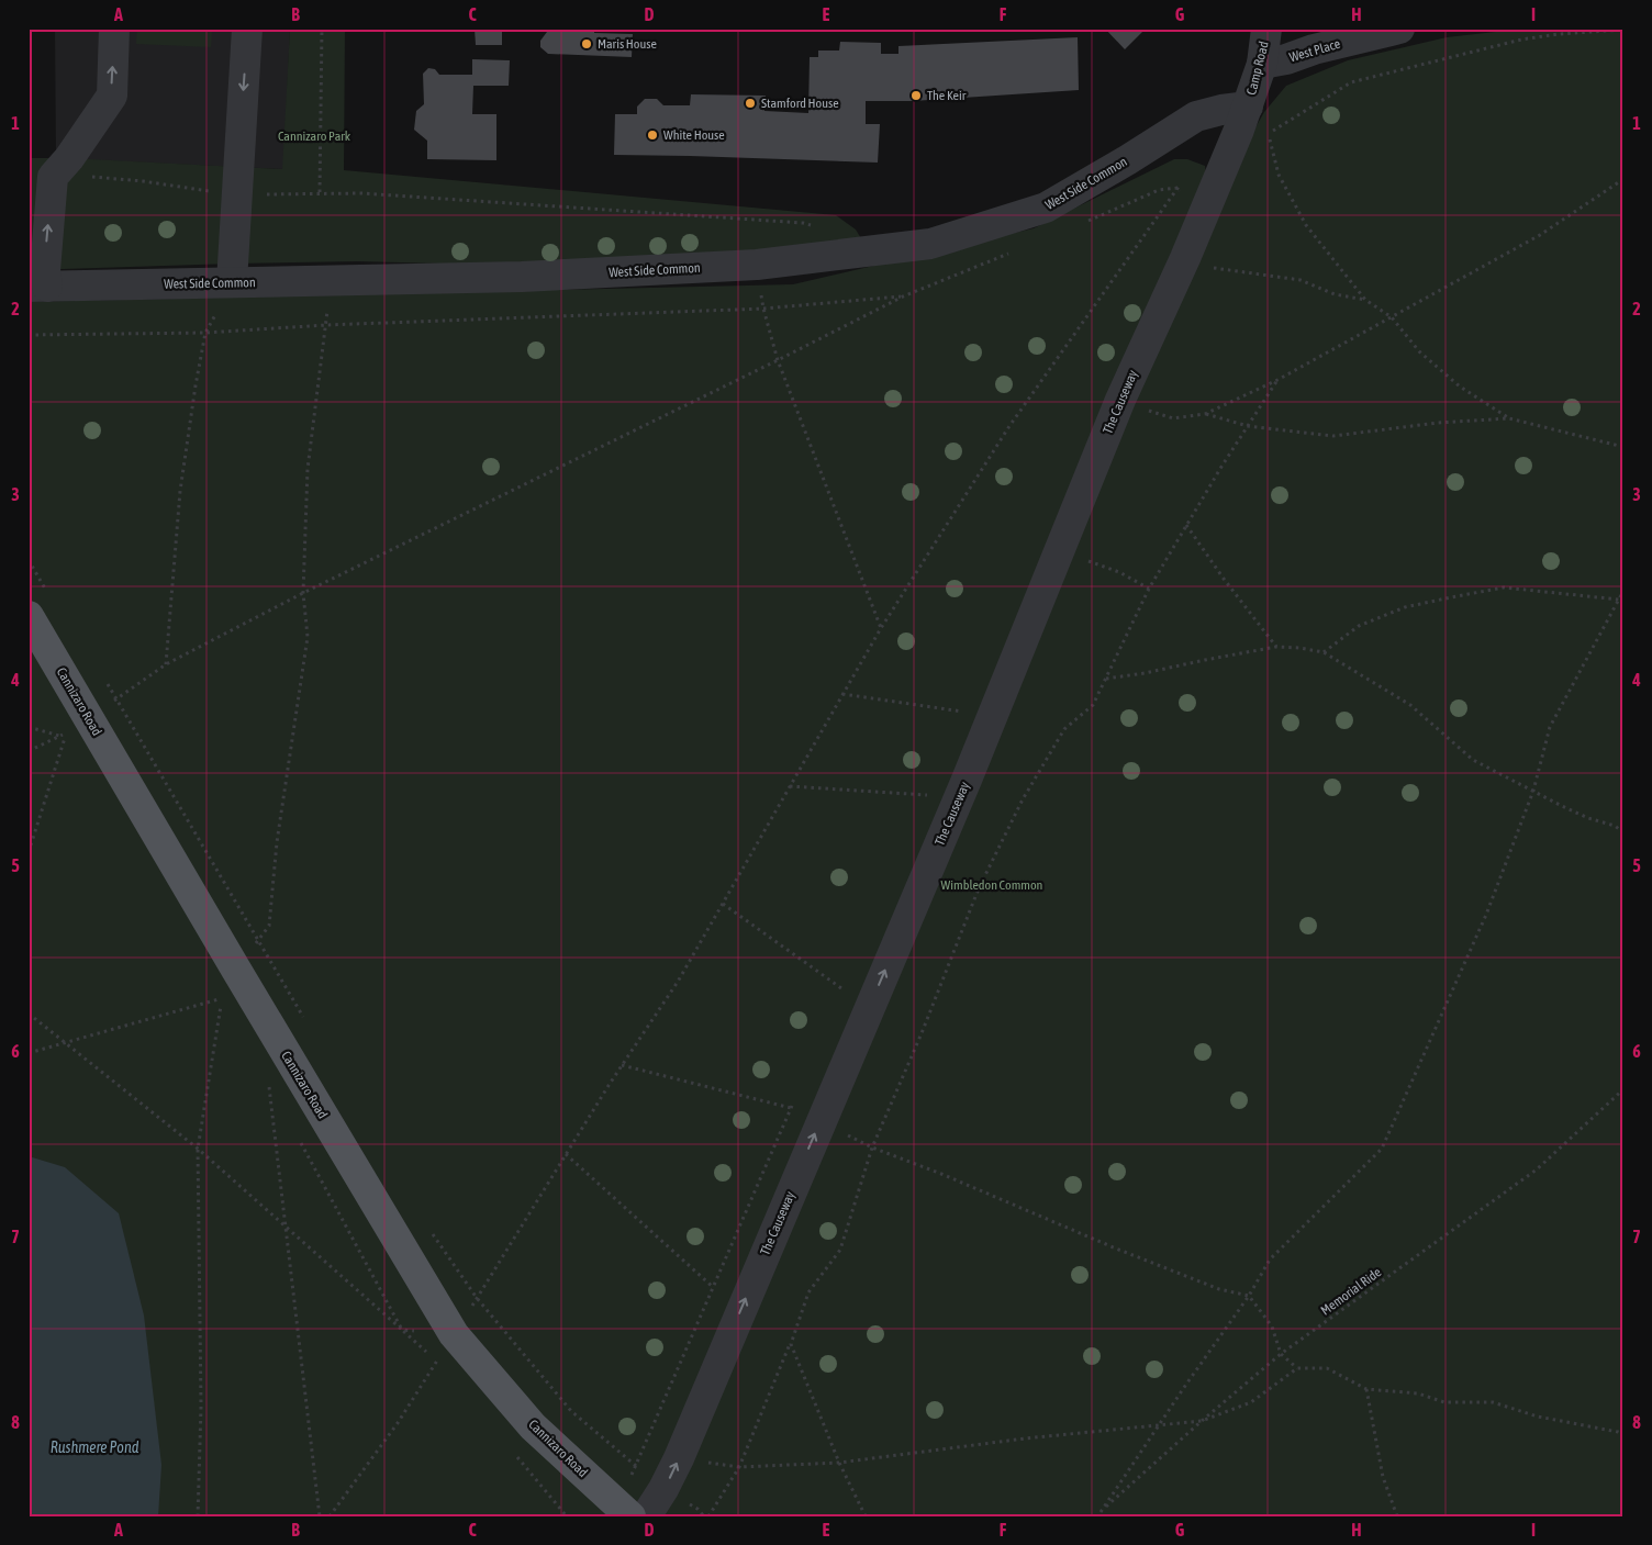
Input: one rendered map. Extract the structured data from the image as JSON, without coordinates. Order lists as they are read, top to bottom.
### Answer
{
  "streets": {
    "main road": ["Cannizaro Road"],
    "street": [
      "West Place",
      "Camp Road",
      "West Side Common",
      "The Causeway"
    ],
    "path": ["Memorial Ride"]
  },
  "crossings": [
    ["West Place", "Camp Road"],
    ["Camp Road", "West Side Common"],
    ["Camp Road", "The Causeway"],
    ["West Side Common", "The Causeway"]
  ],
  "one_way": ["The Causeway"],
  "water": ["Rushmere Pond"],
  "parks": ["Cannizaro Park", "Wimbledon Common"],
  "places": [
    "Maris House",
    "The Keir",
    "Stamford House",
    "White House"
  ],
  "grid": {
    "columns": [
      "A",
      "B",
      "C",
      "D",
      "E",
      "F",
      "G",
      "H",
      "I"
    ],
    "rows": [
      "1",
      "2",
      "3",
      "4",
      "5",
      "6",
      "7",
      "8"
    ]
  }
}
